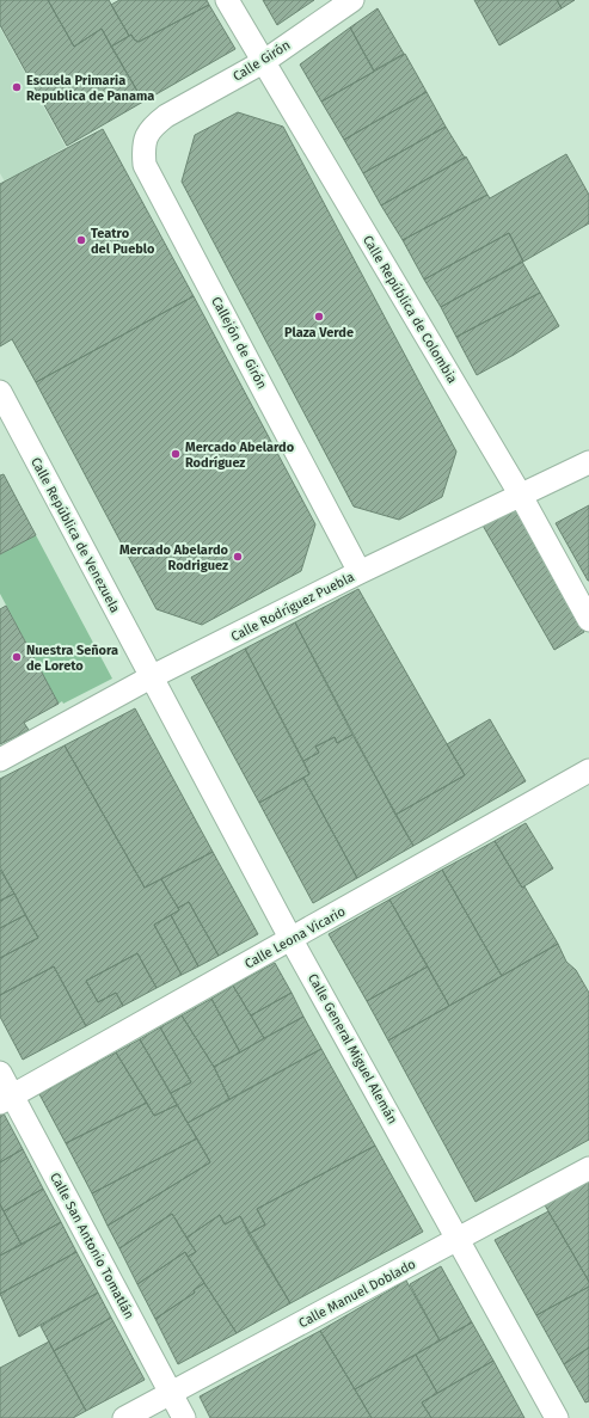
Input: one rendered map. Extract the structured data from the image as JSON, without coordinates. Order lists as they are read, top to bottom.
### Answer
{
  "streets": {
    "street": [
      "Calle Girón",
      "Calle República de Colombia",
      "Callejón de Girón",
      "Calle República de Venezuela",
      "Calle Rodríguez Puebla",
      "Calle Leona Vicario",
      "Calle General Miguel Alemán",
      "Calle San Antonio Tomatlán",
      "Calle Manuel Doblado"
    ]
  },
  "crossings": [
    ["Calle Girón", "Calle República de Colombia"],
    ["Calle Girón", "Callejón de Girón"],
    ["Calle República de Colombia", "Calle Rodríguez Puebla"],
    ["Callejón de Girón", "Calle Rodríguez Puebla"],
    ["Calle República de Venezuela", "Calle Rodríguez Puebla"],
    ["Calle República de Venezuela", "Calle General Miguel Alemán"],
    ["Calle Rodríguez Puebla", "Calle General Miguel Alemán"],
    ["Calle Leona Vicario", "Calle General Miguel Alemán"],
    ["Calle Leona Vicario", "Calle San Antonio Tomatlán"],
    ["Calle General Miguel Alemán", "Calle Manuel Doblado"],
    ["Calle San Antonio Tomatlán", "Calle Manuel Doblado"]
  ],
  "places": [
    "Escuela Primaria Republica de Panama",
    "Teatro del Pueblo",
    "Plaza Verde",
    "Mercado Abelardo Rodríguez",
    "Mercado Abelardo Rodriguez",
    "Nuestra Señora de Loreto"
  ]
}
